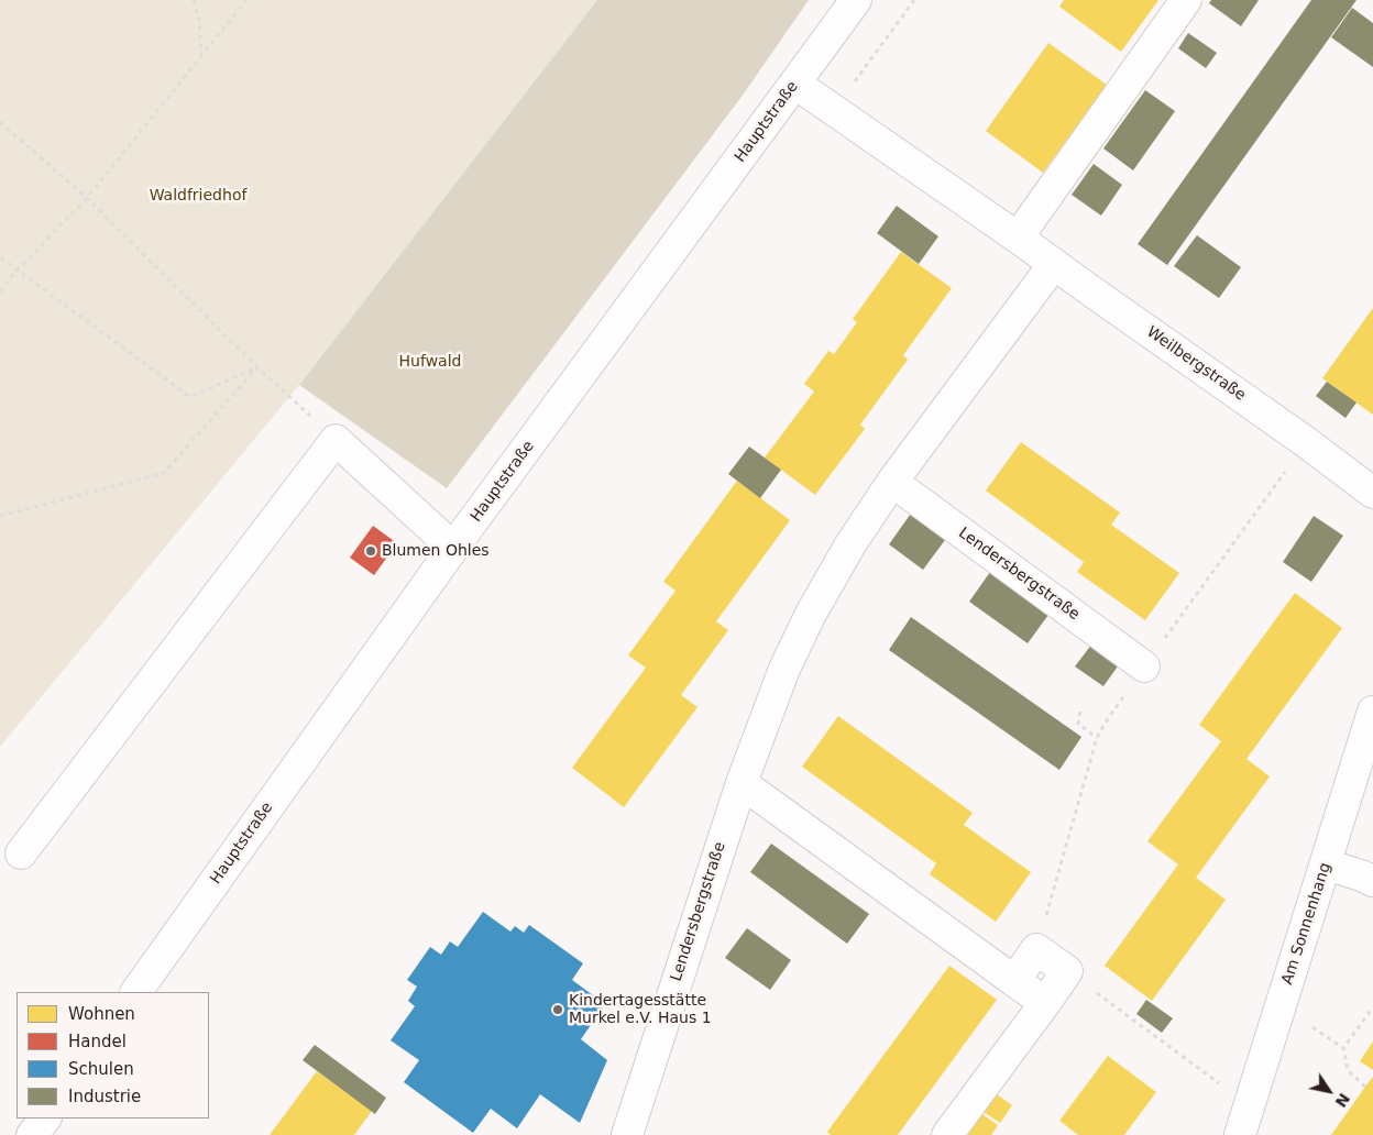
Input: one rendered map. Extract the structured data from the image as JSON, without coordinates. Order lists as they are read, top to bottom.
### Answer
{
  "streets": {
    "street": [
      "Hauptstraße",
      "Weilbergstraße",
      "Lendersbergstraße",
      "Am Sonnenhang"
    ]
  },
  "crossings": [
    ["Hauptstraße", "Weilbergstraße"],
    ["Weilbergstraße", "Lendersbergstraße"]
  ],
  "parks": ["Waldfriedhof", "Hufwald"],
  "places": ["Blumen Ohles", "Kindertagesstätte Murkel e.V. Haus 1"],
  "legend": [
    "Wohnen",
    "Handel",
    "Schulen",
    "Industrie"
  ],
  "north": "bottom right"
}
